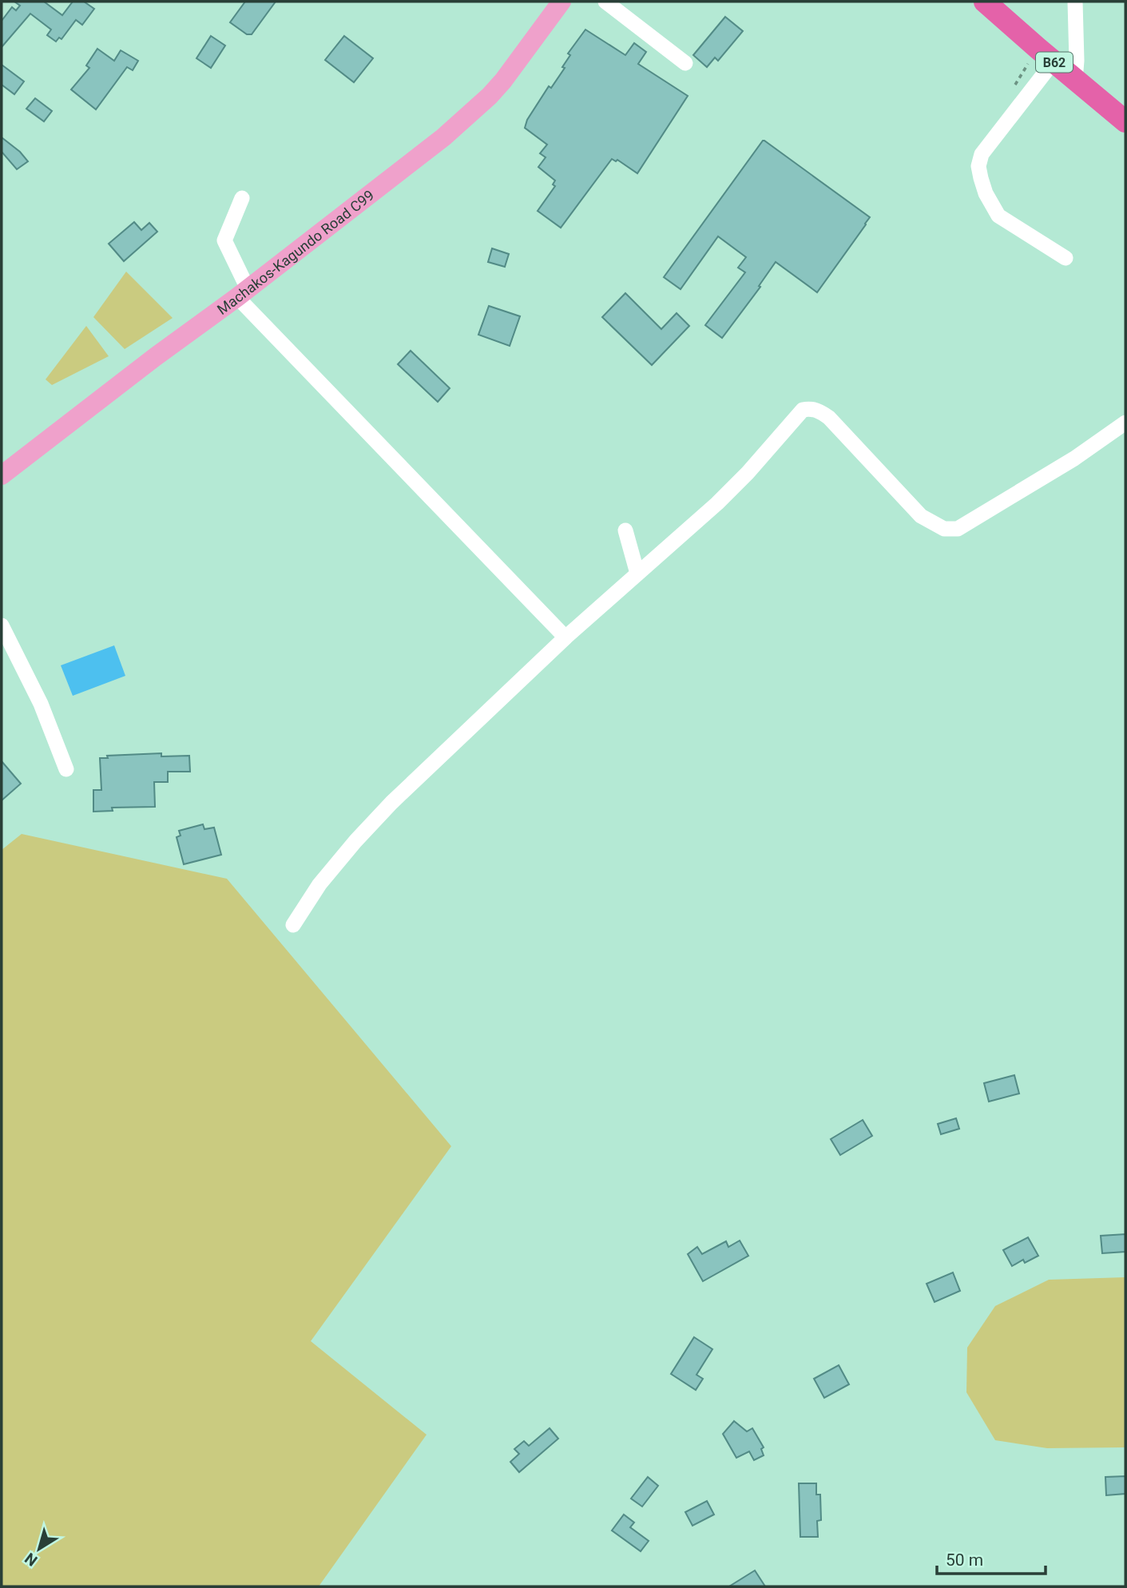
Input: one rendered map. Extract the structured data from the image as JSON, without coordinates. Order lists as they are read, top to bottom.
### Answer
{
  "streets": {
    "highway": ["B62"],
    "main road": ["Machakos-Kagundo Road C99"]
  },
  "scale_bar": "50 m",
  "north": "bottom left"
}
